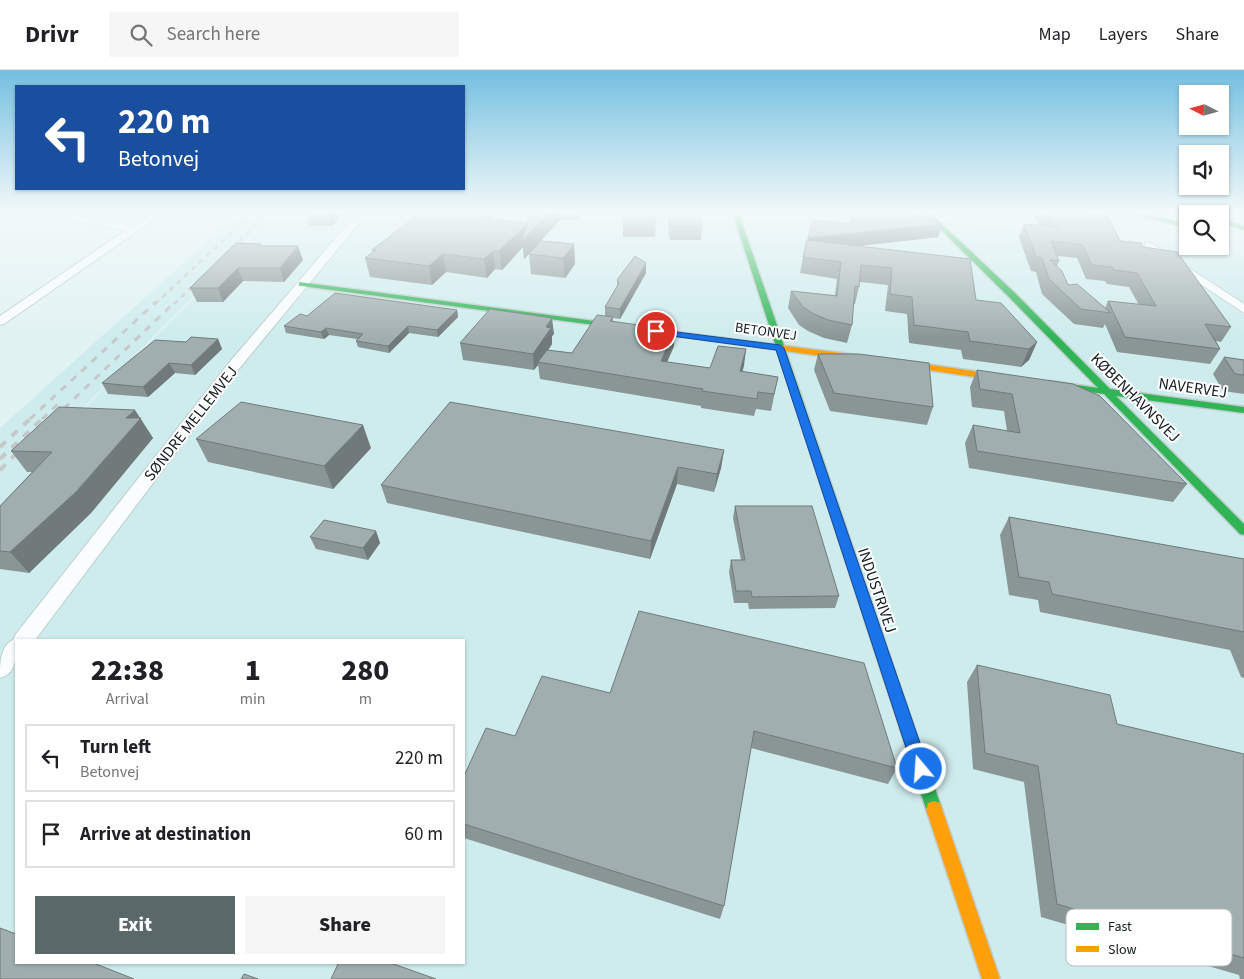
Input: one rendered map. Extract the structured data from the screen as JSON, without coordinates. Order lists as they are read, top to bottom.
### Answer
{
  "streets": {
    "main road": [
      "BETONVEJ",
      "NAVERVEJ",
      "KØBENHAVNSVEJ",
      "INDUSTRIVEJ"
    ],
    "street": ["SØNDRE MELLEMVEJ"]
  },
  "crossings": [
    ["BETONVEJ", "SØNDRE MELLEMVEJ"],
    ["BETONVEJ", "INDUSTRIVEJ"],
    ["NAVERVEJ", "KØBENHAVNSVEJ"]
  ],
  "legend": ["Fast", "Slow"],
  "north": "left",
  "page": {
    "header": "Drivr",
    "search": "Search here",
    "nav": ["Map", "Layers", "Share"],
    "turn": ["220 m", "Betonvej"],
    "eta": [
      "22:38",
      "Arrival",
      "1",
      "min",
      "280",
      "m"
    ],
    "list": [
      {
        "name": "Turn left",
        "note": "Betonvej",
        "value": "220 m"
      },
      {
        "name": "Arrive at destination",
        "value": "60 m"
      }
    ],
    "buttons": ["Exit", "Share"]
  }
}
